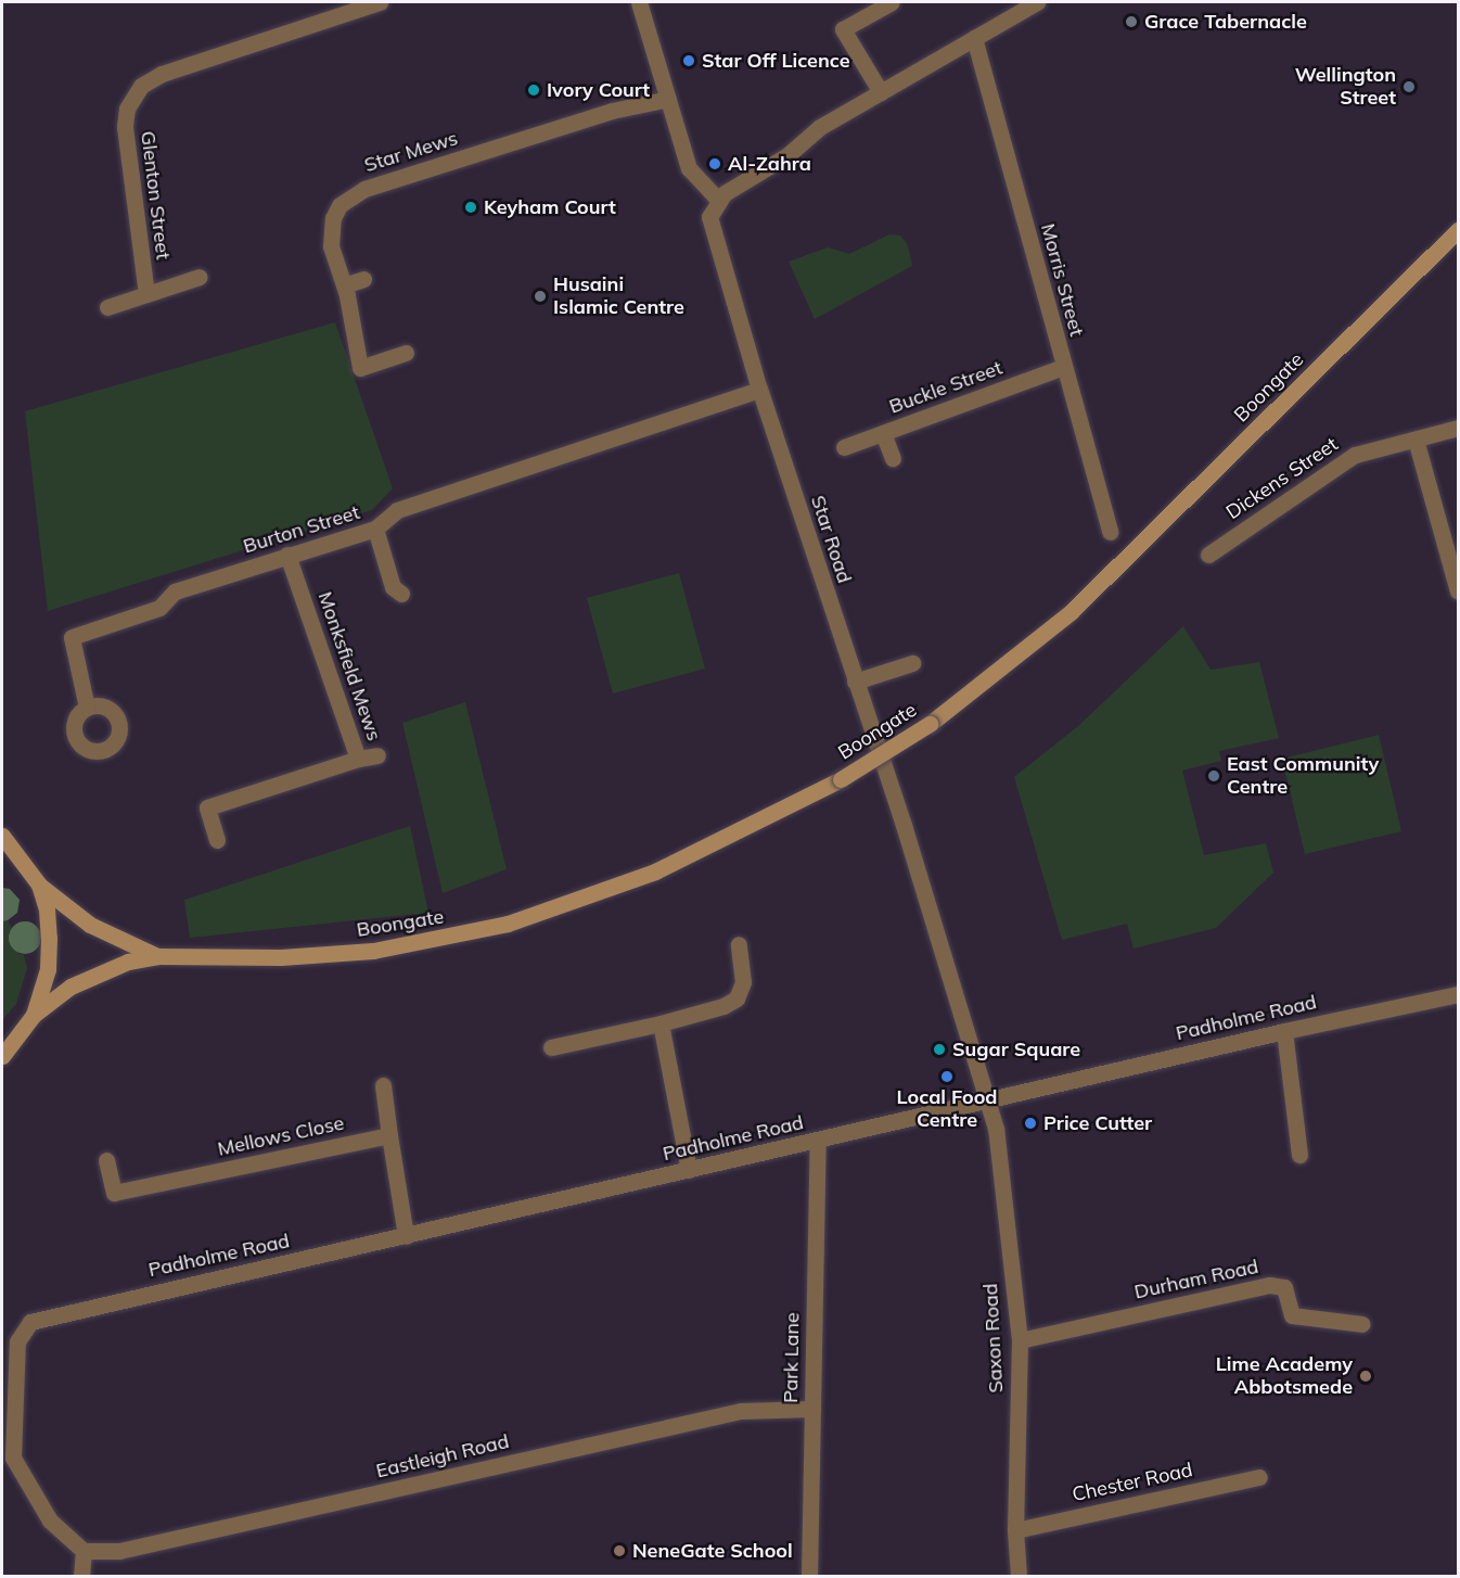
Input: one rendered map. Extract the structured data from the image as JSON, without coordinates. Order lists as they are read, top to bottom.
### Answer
{
  "streets": {
    "street": [
      "Star Mews",
      "Glenton Street",
      "Morris Street",
      "Buckle Street",
      "Boongate",
      "Dickens Street",
      "Burton Street",
      "Star Road",
      "Monksfield Mews",
      "Padholme Road",
      "Mellows Close",
      "Durham Road",
      "Saxon Road",
      "Park Lane",
      "Eastleigh Road",
      "Chester Road"
    ]
  },
  "crossings": [
    ["Morris Street", "Buckle Street"],
    ["Burton Street", "Star Road"],
    ["Burton Street", "Monksfield Mews"],
    ["Star Road", "Padholme Road"],
    ["Star Road", "Saxon Road"],
    ["Padholme Road", "Saxon Road"],
    ["Padholme Road", "Park Lane"],
    ["Padholme Road", "Eastleigh Road"],
    ["Durham Road", "Saxon Road"],
    ["Saxon Road", "Chester Road"],
    ["Park Lane", "Eastleigh Road"]
  ],
  "places": [
    "Grace Tabernacle",
    "Star Off Licence",
    "Wellington Street",
    "Ivory Court",
    "Al-Zahra",
    "Keyham Court",
    "Husaini Islamic Centre",
    "East Community Centre",
    "Sugar Square",
    "Local Food Centre",
    "Price Cutter",
    "Lime Academy Abbotsmede",
    "NeneGate School"
  ]
}
